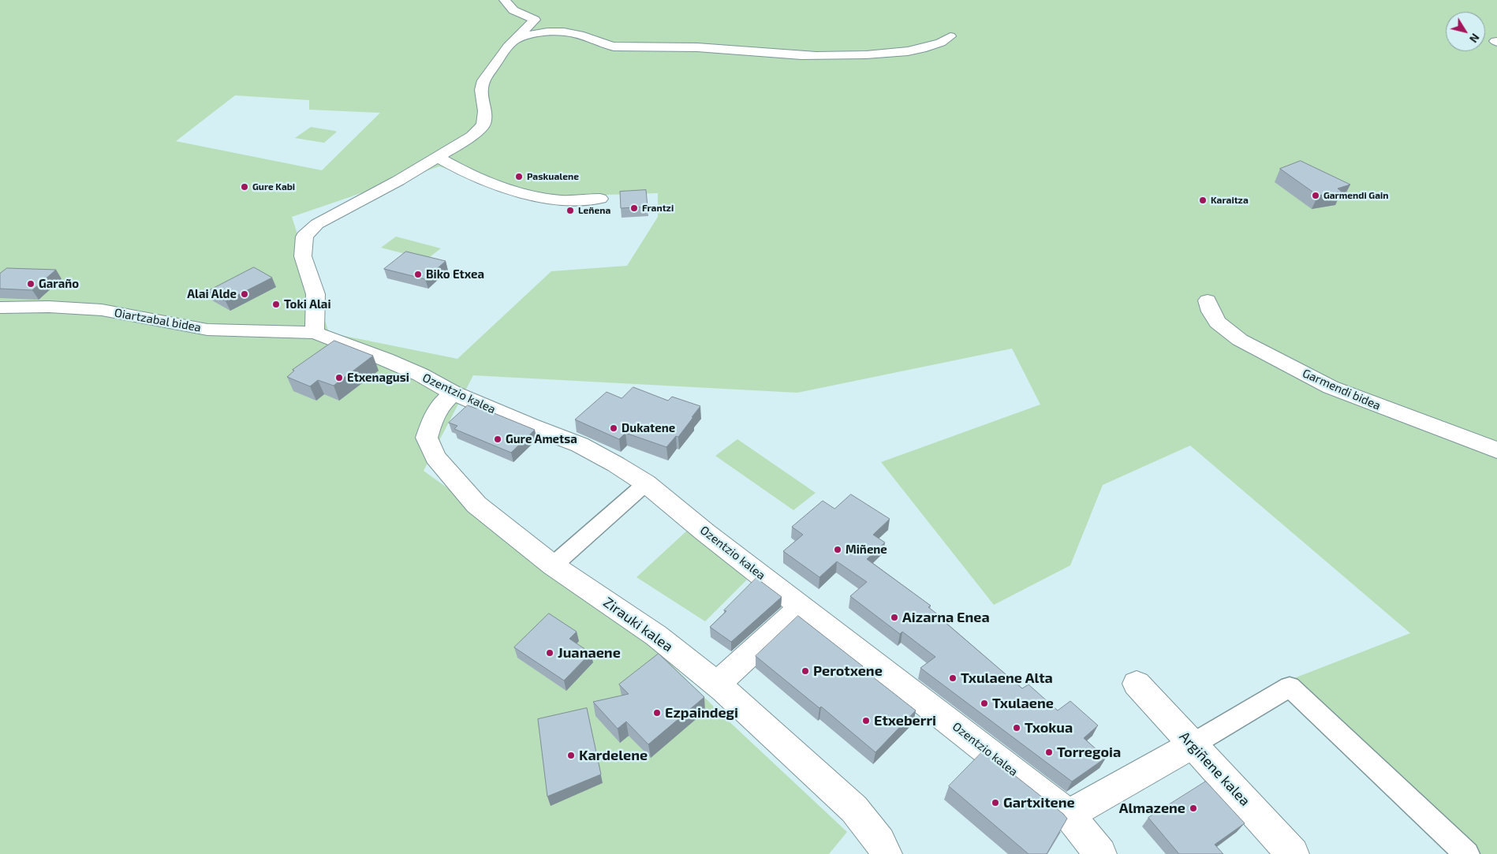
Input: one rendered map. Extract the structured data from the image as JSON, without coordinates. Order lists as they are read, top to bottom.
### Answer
{
  "streets": {
    "street": [
      "Oiartzabal bidea",
      "Garmendi bidea",
      "Ozentzio kalea",
      "Zirauki kalea",
      "Argiñene kalea"
    ]
  },
  "crossings": [
    ["Oiartzabal bidea", "Ozentzio kalea"],
    ["Ozentzio kalea", "Zirauki kalea"]
  ],
  "places": [
    "Paskualene",
    "Gure Kabi",
    "Garmendi Gain",
    "Karaitza",
    "Frantzi",
    "Leñena",
    "Biko Etxea",
    "Garaño",
    "Alai Alde",
    "Toki Alai",
    "Etxenagusi",
    "Dukatene",
    "Gure Ametsa",
    "Miñene",
    "Aizarna Enea",
    "Juanaene",
    "Perotxene",
    "Txulaene Alta",
    "Txulaene",
    "Ezpaindegi",
    "Etxeberri",
    "Txokua",
    "Torregoia",
    "Kardelene",
    "Gartxitene",
    "Almazene"
  ],
  "north": "bottom right"
}
